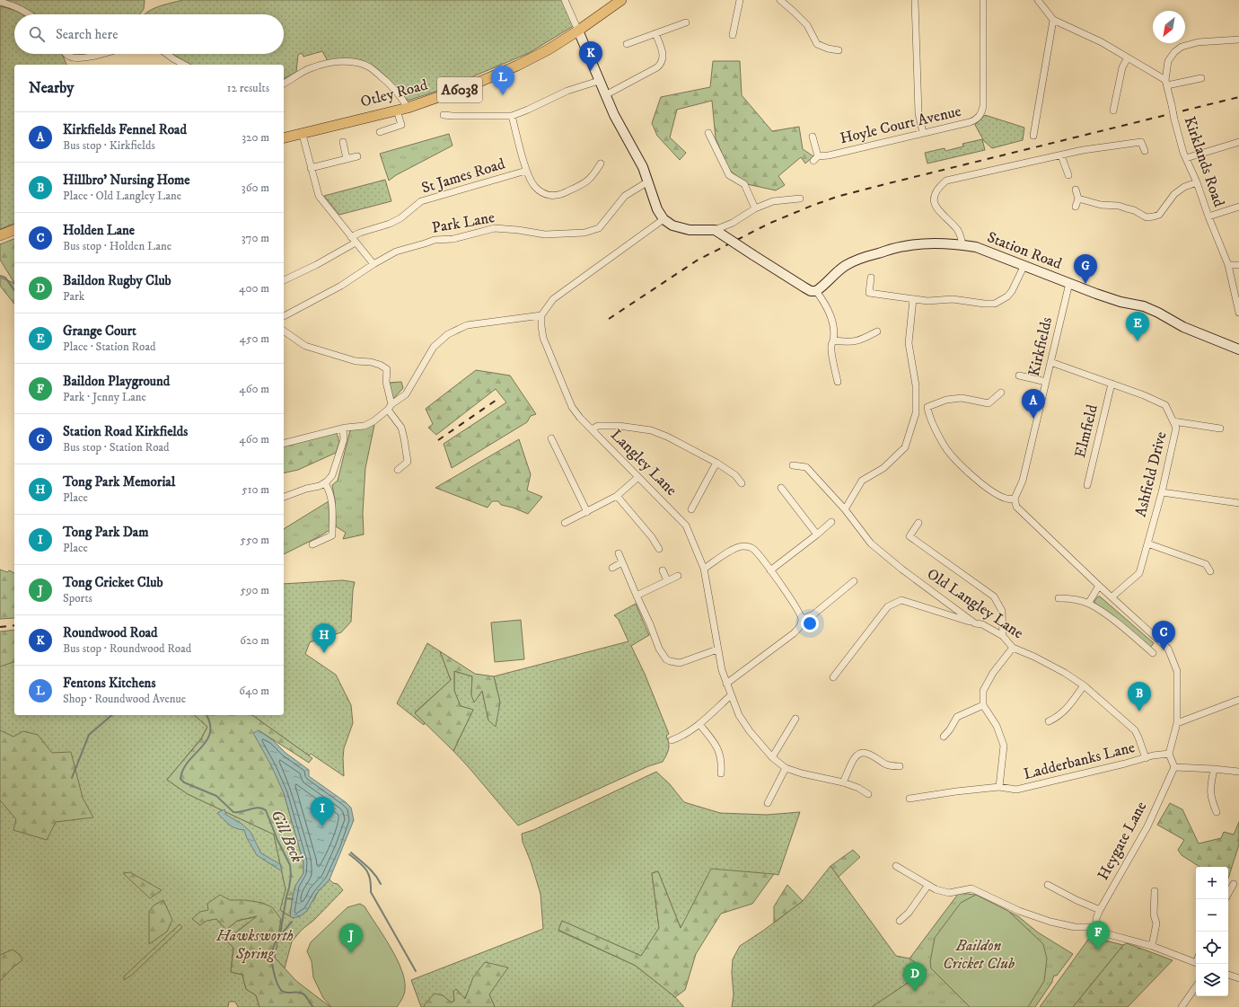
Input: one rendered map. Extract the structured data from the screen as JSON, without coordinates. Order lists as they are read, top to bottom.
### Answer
{
  "streets": {
    "main road": ["A6038", "Otley Road"],
    "street": [
      "Hoyle Court Avenue",
      "Kirklands Road",
      "St James Road",
      "Park Lane",
      "Station Road",
      "Kirkfields",
      "Elmfield",
      "Langley Lane",
      "Ashfield Drive",
      "Old Langley Lane",
      "Ladderbanks Lane",
      "Heygate Lane"
    ]
  },
  "crossings": [
    ["Station Road", "Kirkfields"],
    ["Kirkfields", "Ashfield Drive"],
    ["Elmfield", "Ashfield Drive"],
    ["Old Langley Lane", "Ladderbanks Lane"]
  ],
  "water": ["Gill Beck"],
  "parks": ["Hawksworth Spring", "Baildon Cricket Club"],
  "north": "bottom left",
  "page": {
    "search": "Search here",
    "pins": [
      "K",
      "L",
      "G",
      "E",
      "A",
      "C",
      "H",
      "B",
      "I",
      "F",
      "J",
      "D"
    ],
    "heading": ["Nearby", "12 results"],
    "list": [
      {
        "mark": "A",
        "name": "Kirkfields Fennel Road",
        "note": "Bus stop · Kirkfields",
        "value": "320 m"
      },
      {
        "mark": "B",
        "name": "Hillbro' Nursing Home",
        "note": "Place · Old Langley Lane",
        "value": "360 m"
      },
      {
        "mark": "C",
        "name": "Holden Lane",
        "note": "Bus stop · Holden Lane",
        "value": "370 m"
      },
      {
        "mark": "D",
        "name": "Baildon Rugby Club",
        "note": "Park",
        "value": "400 m"
      },
      {
        "mark": "E",
        "name": "Grange Court",
        "note": "Place · Station Road",
        "value": "450 m"
      },
      {
        "mark": "F",
        "name": "Baildon Playground",
        "note": "Park · Jenny Lane",
        "value": "460 m"
      },
      {
        "mark": "G",
        "name": "Station Road Kirkfields",
        "note": "Bus stop · Station Road",
        "value": "460 m"
      },
      {
        "mark": "H",
        "name": "Tong Park Memorial",
        "note": "Place",
        "value": "510 m"
      },
      {
        "mark": "I",
        "name": "Tong Park Dam",
        "note": "Place",
        "value": "550 m"
      },
      {
        "mark": "J",
        "name": "Tong Cricket Club",
        "note": "Sports",
        "value": "590 m"
      },
      {
        "mark": "K",
        "name": "Roundwood Road",
        "note": "Bus stop · Roundwood Road",
        "value": "620 m"
      },
      {
        "mark": "L",
        "name": "Fentons Kitchens",
        "note": "Shop · Roundwood Avenue",
        "value": "640 m"
      }
    ],
    "map_buttons": ["+", "−"]
  }
}
